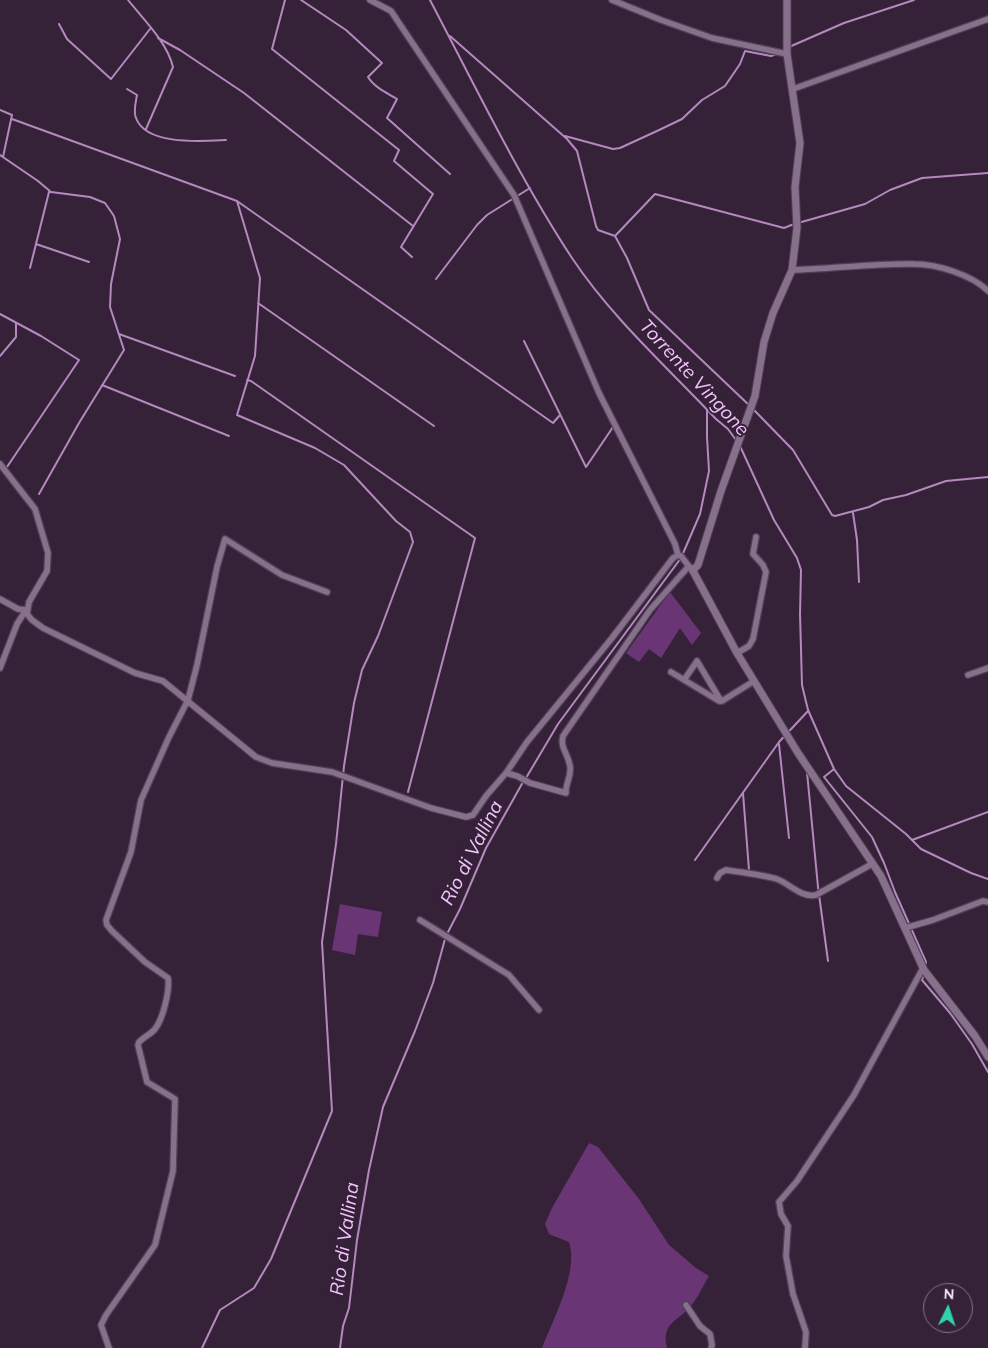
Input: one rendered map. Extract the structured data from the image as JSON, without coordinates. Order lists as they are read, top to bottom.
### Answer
{
  "water": ["Torrente Vingone", "Rio di Vallina"],
  "north": "top"
}
